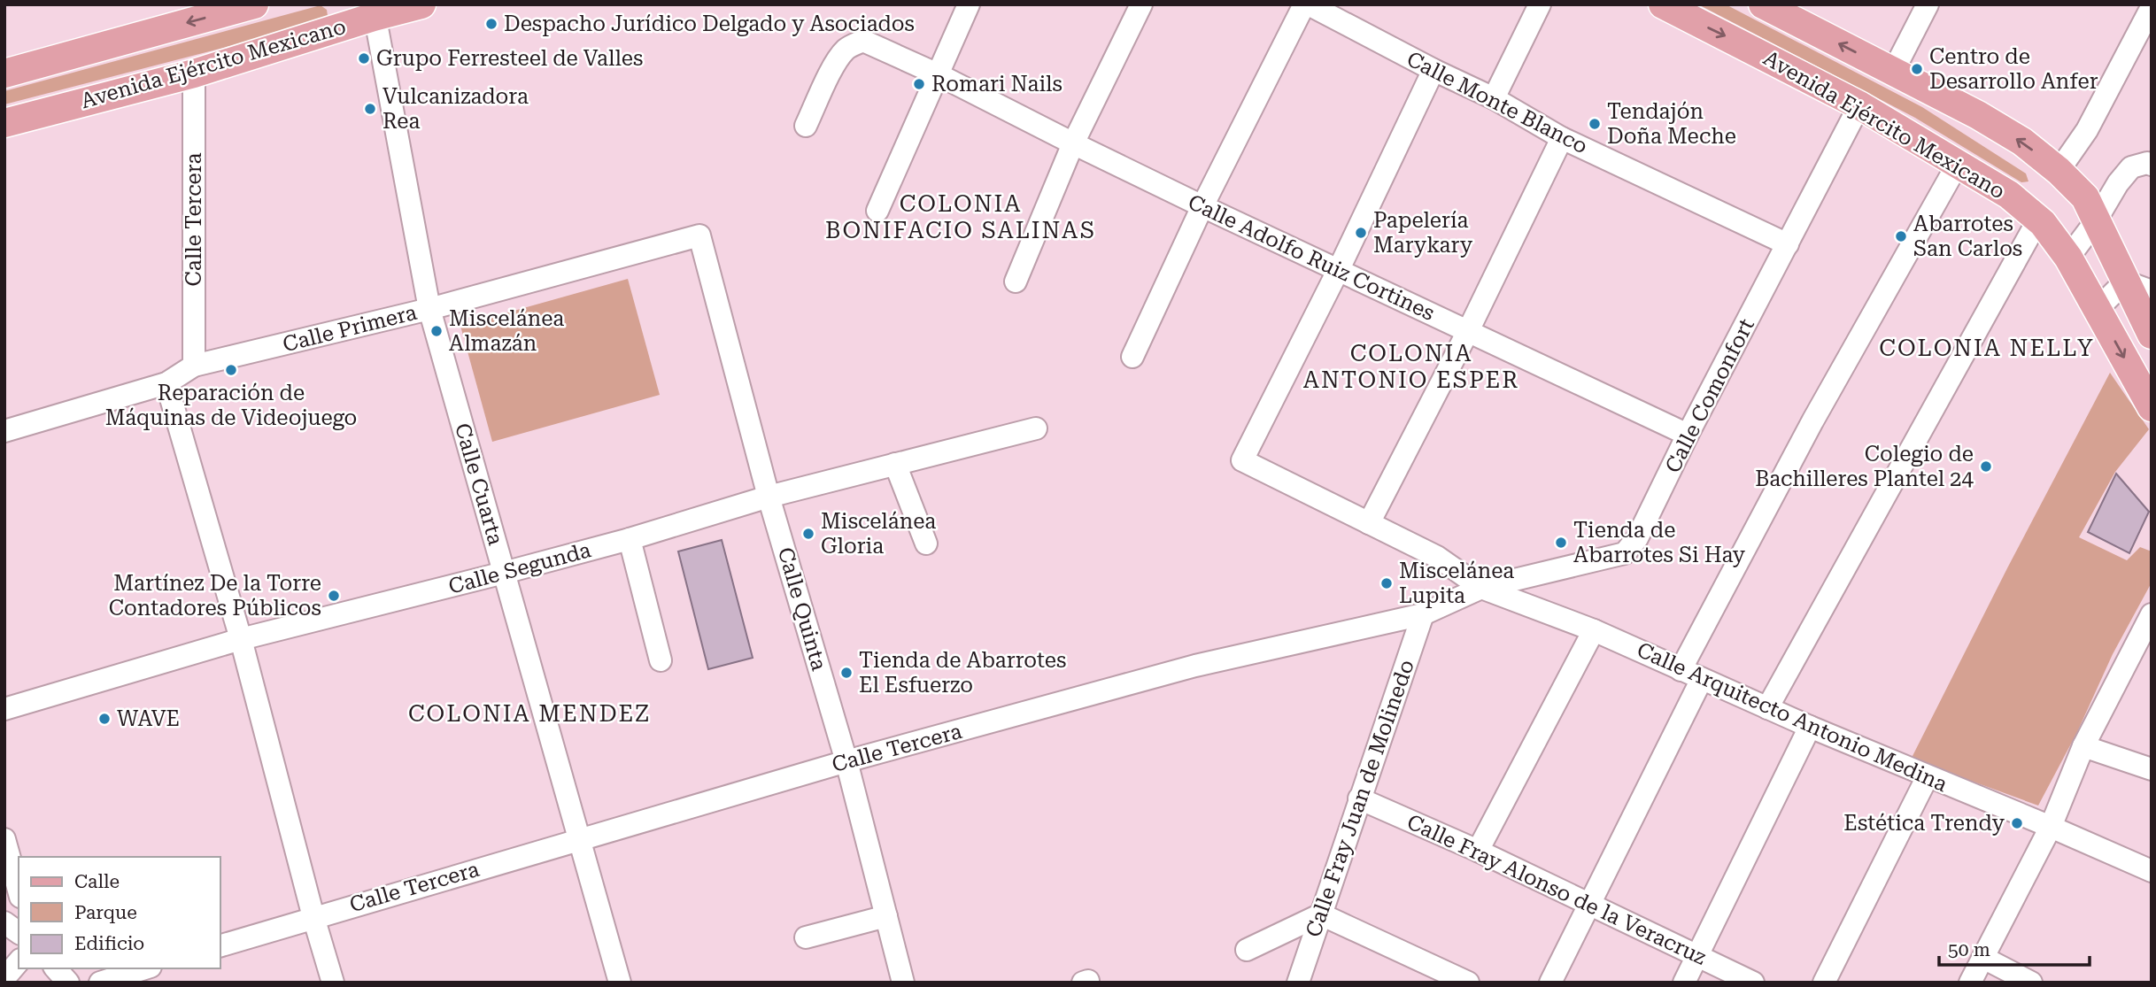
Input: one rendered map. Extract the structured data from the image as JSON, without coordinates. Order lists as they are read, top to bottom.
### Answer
{
  "streets": {
    "main road": ["Avenida Ejército Mexicano"],
    "street": [
      "Calle Monte Blanco",
      "Calle Tercera",
      "Calle Adolfo Ruiz Cortines",
      "Calle Primera",
      "Calle Comonfort",
      "Calle Cuarta",
      "Calle Segunda",
      "Calle Quinta",
      "Calle Arquitecto Antonio Medina",
      "Calle Fray Juan de Molinedo",
      "Calle Fray Alonso de la Veracruz"
    ]
  },
  "crossings": [
    ["Avenida Ejército Mexicano", "Calle Tercera"],
    ["Avenida Ejército Mexicano", "Calle Comonfort"],
    ["Avenida Ejército Mexicano", "Calle Cuarta"],
    ["Calle Monte Blanco", "Calle Comonfort"],
    ["Calle Tercera", "Calle Primera"],
    ["Calle Tercera", "Calle Comonfort"],
    ["Calle Tercera", "Calle Cuarta"],
    ["Calle Tercera", "Calle Quinta"],
    ["Calle Tercera", "Calle Arquitecto Antonio Medina"],
    ["Calle Tercera", "Calle Fray Juan de Molinedo"],
    ["Calle Adolfo Ruiz Cortines", "Calle Comonfort"],
    ["Calle Adolfo Ruiz Cortines", "Calle Arquitecto Antonio Medina"],
    ["Calle Primera", "Calle Cuarta"],
    ["Calle Primera", "Calle Quinta"],
    ["Calle Comonfort", "Calle Arquitecto Antonio Medina"],
    ["Calle Cuarta", "Calle Segunda"],
    ["Calle Segunda", "Calle Quinta"],
    ["Calle Fray Juan de Molinedo", "Calle Fray Alonso de la Veracruz"]
  ],
  "districts": [
    "COLONIA BONIFACIO SALINAS",
    "COLONIA NELLY",
    "COLONIA ANTONIO ESPER",
    "COLONIA MENDEZ"
  ],
  "places": [
    "Despacho Jurídico Delgado y Asociados",
    "Grupo Ferresteel de Valles",
    "Centro de Desarrollo Anfer",
    "Romari Nails",
    "Vulcanizadora Rea",
    "Tendajón Doña Meche",
    "Papelería Marykary",
    "Abarrotes San Carlos",
    "Miscelánea Almazán",
    "Reparación de Máquinas de Videojuego",
    "Colegio de Bachilleres Plantel 24",
    "Miscelánea Gloria",
    "Tienda de Abarrotes Si Hay",
    "Miscelánea Lupita",
    "Martínez De la Torre Contadores Públicos",
    "Tienda de Abarrotes El Esfuerzo",
    "WAVE",
    "Estética Trendy"
  ],
  "legend": ["Calle", "Parque", "Edificio"],
  "scale_bar": "50 m"
}
